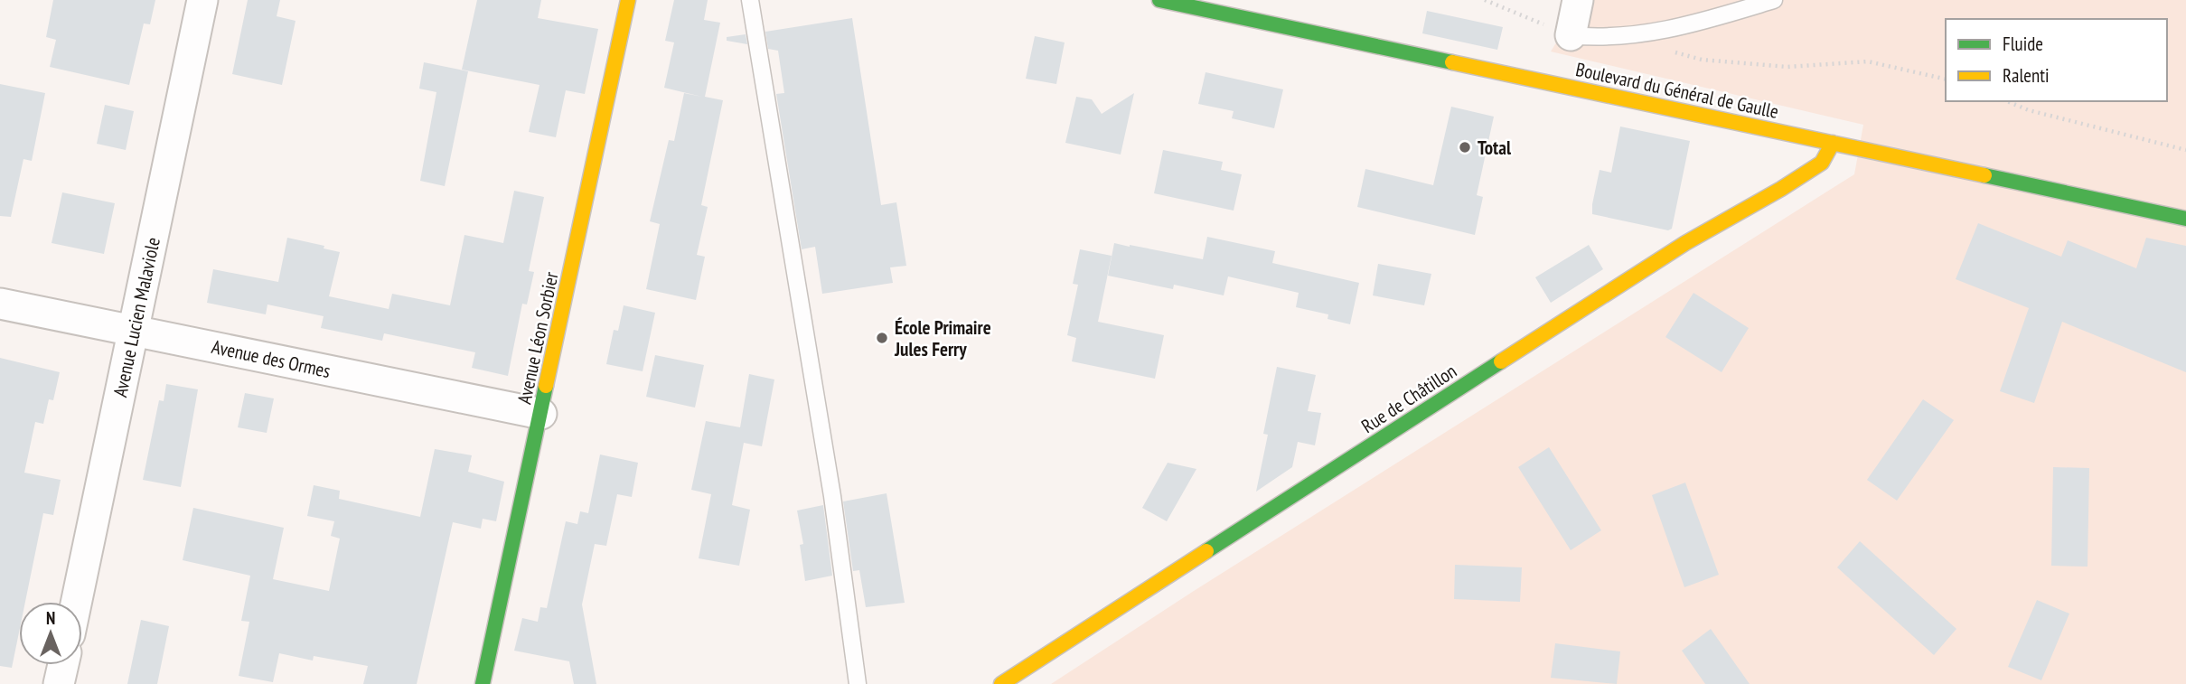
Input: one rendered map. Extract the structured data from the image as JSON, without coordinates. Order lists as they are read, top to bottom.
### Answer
{
  "streets": {
    "street": [
      "Boulevard du Général de Gaulle",
      "Avenue Lucien Malaviole",
      "Avenue Léon Sorbier",
      "Avenue des Ormes",
      "Rue de Châtillon"
    ]
  },
  "crossings": [
    ["Boulevard du Général de Gaulle", "Rue de Châtillon"],
    ["Avenue Lucien Malaviole", "Avenue des Ormes"],
    ["Avenue Léon Sorbier", "Avenue des Ormes"]
  ],
  "places": ["Total", "École Primaire Jules Ferry"],
  "legend": ["Fluide", "Ralenti"],
  "north": "top"
}
